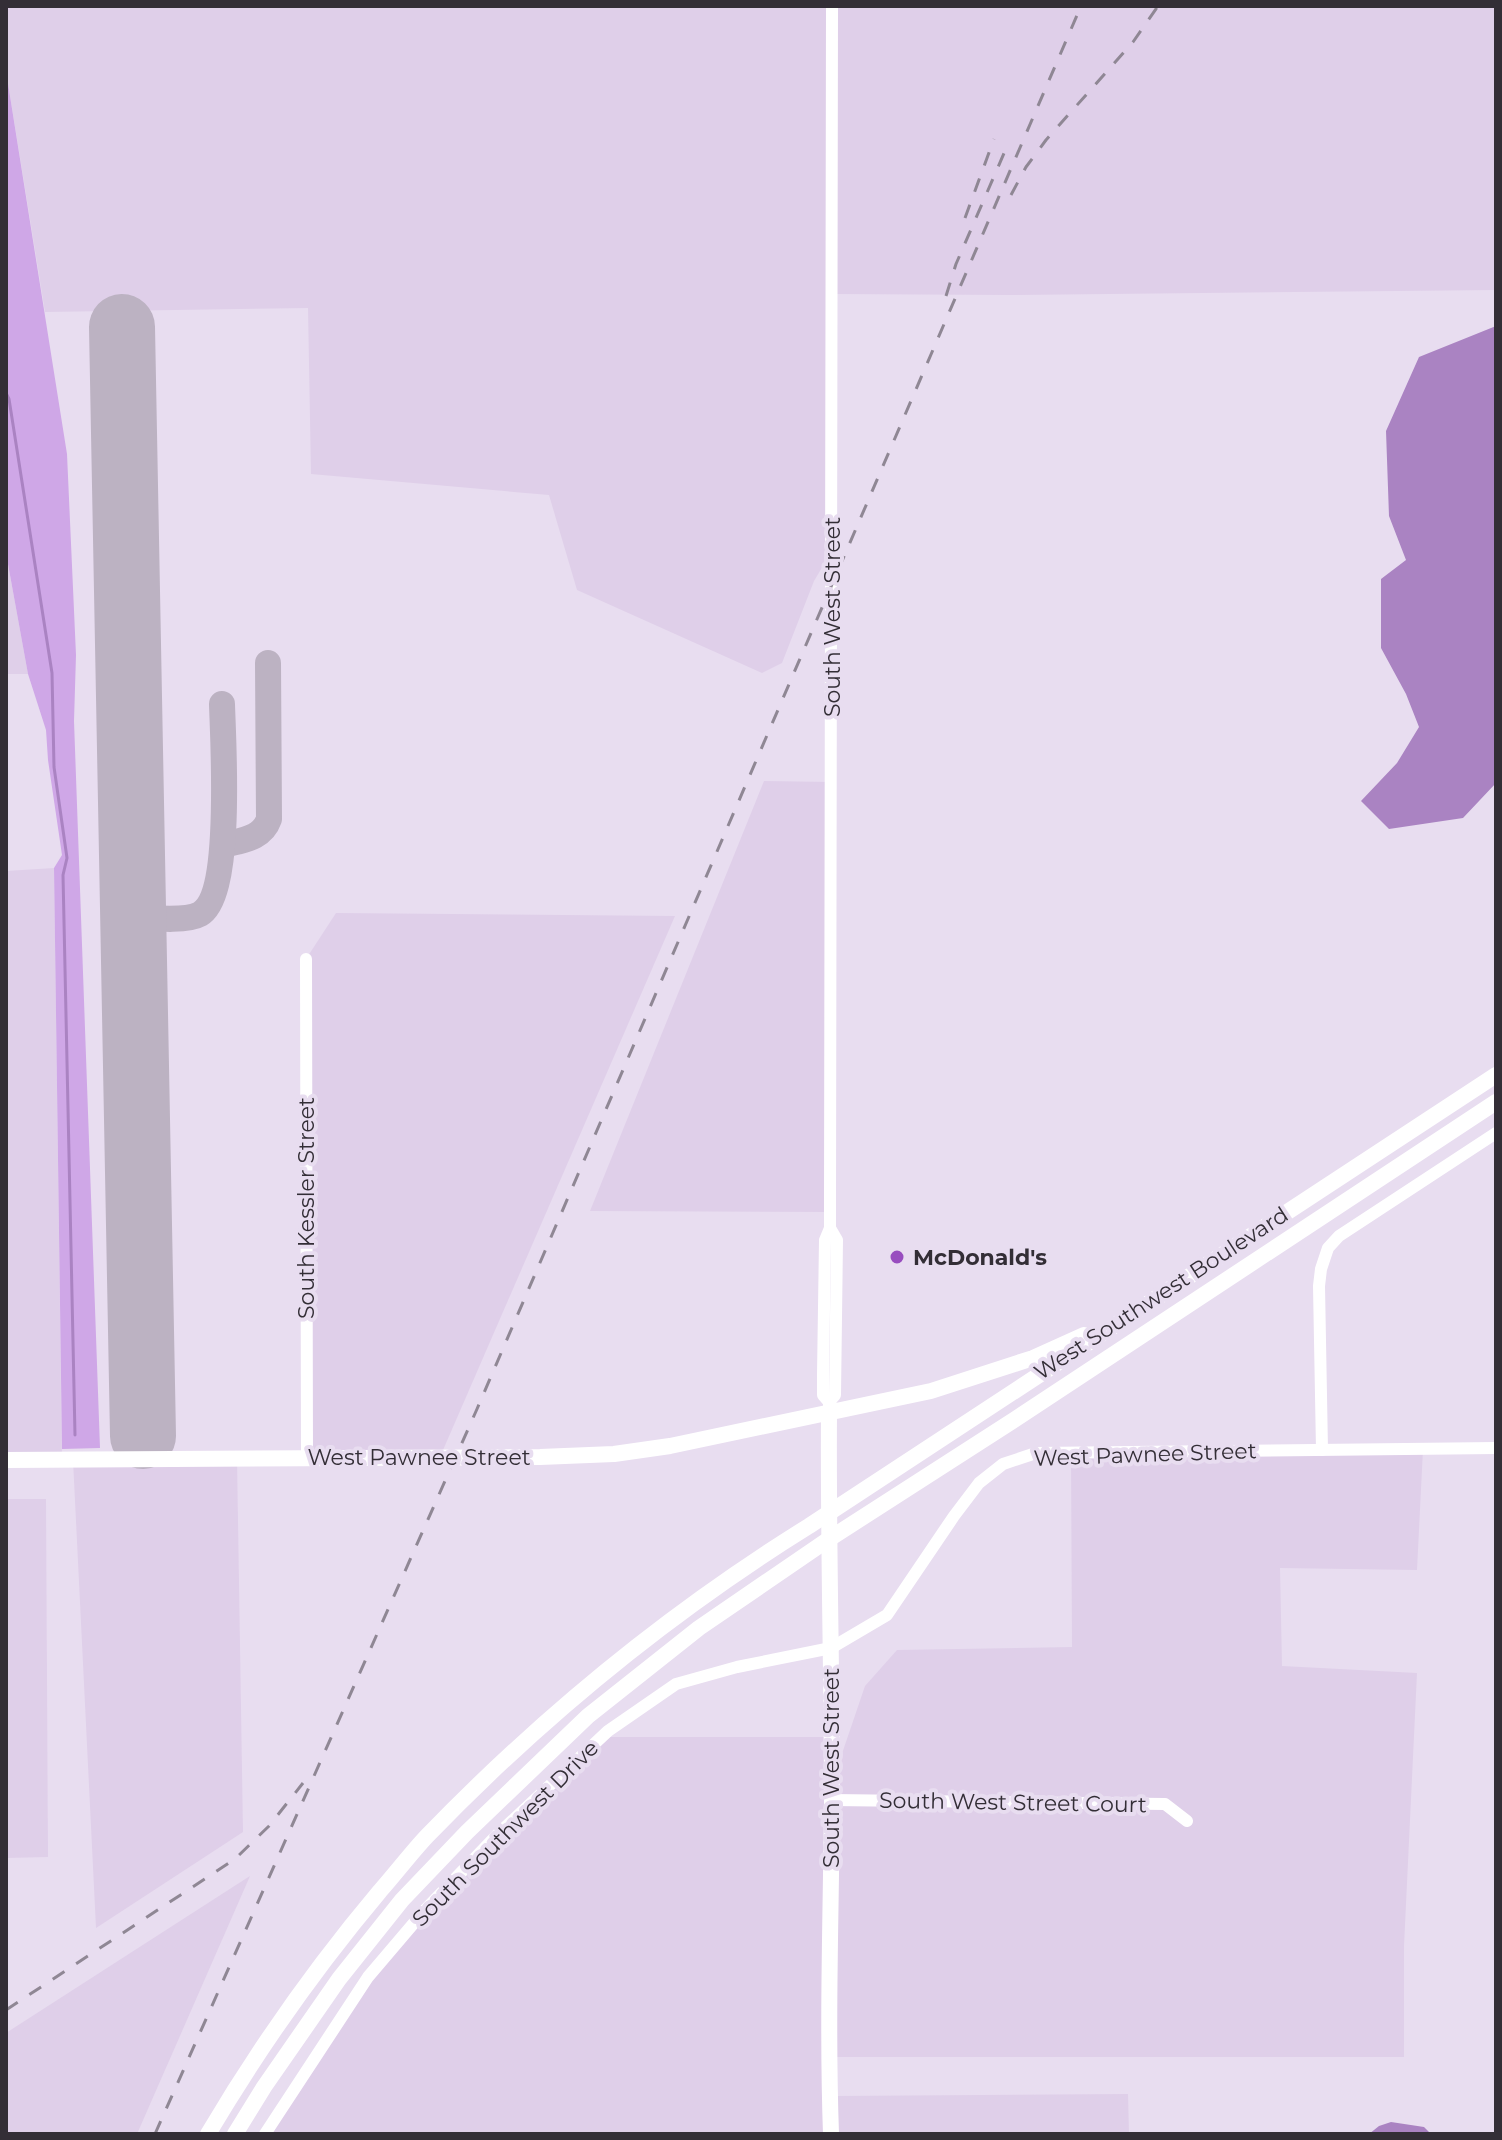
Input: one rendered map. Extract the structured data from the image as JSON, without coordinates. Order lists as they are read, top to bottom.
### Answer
{
  "streets": {
    "main road": ["South West Street", "West Southwest Boulevard", "West Pawnee Street"],
    "street": ["South Kessler Street", "South West Street Court", "South Southwest Drive"]
  },
  "crossings": [
    ["South West Street", "West Southwest Boulevard"],
    ["South West Street", "West Pawnee Street"],
    ["South West Street", "South West Street Court"],
    ["South West Street", "South Southwest Drive"],
    ["South Kessler Street", "West Pawnee Street"],
    ["West Southwest Boulevard", "West Pawnee Street"],
    ["West Pawnee Street", "South Southwest Drive"]
  ],
  "places": ["McDonald's"]
}
